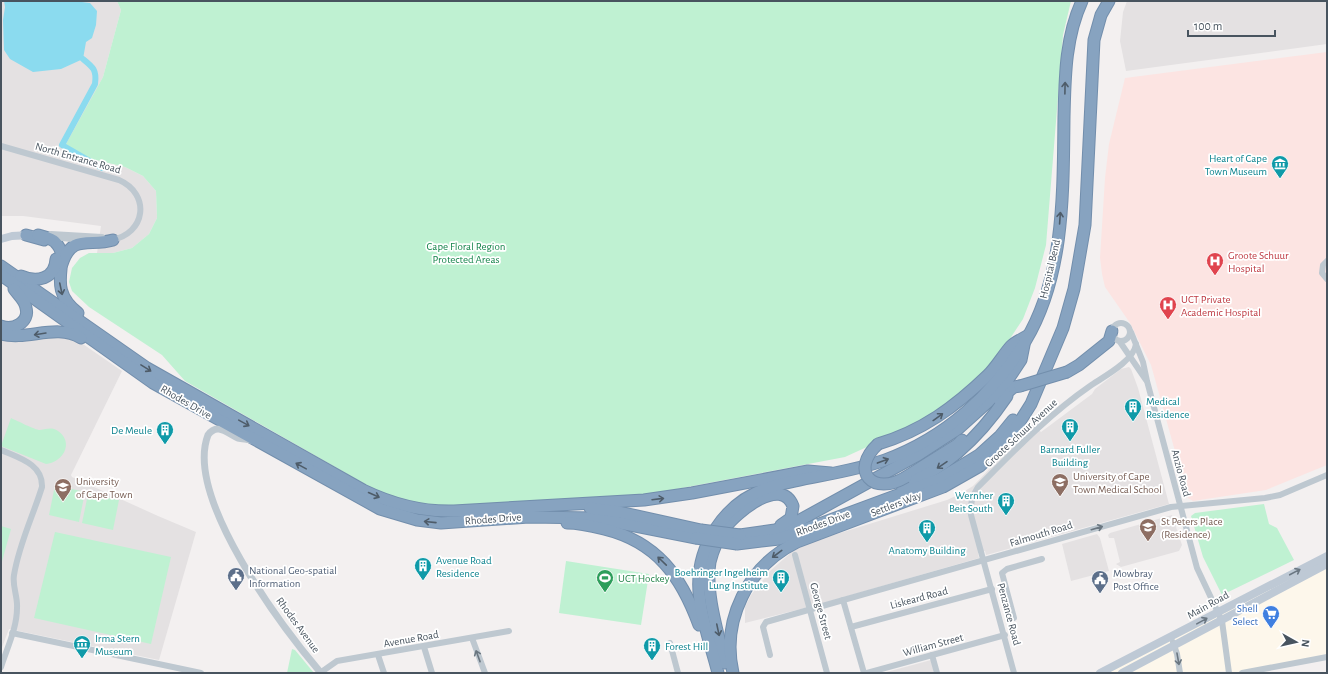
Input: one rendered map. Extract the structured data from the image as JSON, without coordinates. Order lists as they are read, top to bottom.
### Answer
{
  "streets": {
    "highway": ["Hospital Bend", "Rhodes Drive", "Settlers Way"],
    "main road": ["Main Road"],
    "street": [
      "North Entrance Road",
      "Groote Schuur Avenue",
      "Anzio Road",
      "Falmouth Road",
      "Liskeard Road",
      "George Street",
      "Penzance Road",
      "Rhodes Avenue",
      "Avenue Road",
      "William Street"
    ]
  },
  "crossings": [
    ["Hospital Bend", "Rhodes Drive"],
    ["Rhodes Drive", "Rhodes Avenue"],
    ["Groote Schuur Avenue", "Anzio Road"],
    ["Groote Schuur Avenue", "Falmouth Road"],
    ["Groote Schuur Avenue", "Penzance Road"],
    ["Anzio Road", "Falmouth Road"],
    ["Anzio Road", "Main Road"],
    ["Falmouth Road", "George Street"],
    ["Falmouth Road", "Penzance Road"],
    ["Liskeard Road", "Penzance Road"],
    ["Penzance Road", "William Street"],
    ["Rhodes Avenue", "Avenue Road"]
  ],
  "parks": ["Cape Floral Region Protected Areas"],
  "places": {
    "museum": ["Heart of Cape Town Museum", "Irma Stern Museum"],
    "hospital": ["Groote Schuur Hospital", "UCT Private Academic Hospital"],
    "building": [
      "Medical Residence",
      "Barnard Fuller Building",
      "De Meule",
      "Wernher Beit South",
      "Anatomy Building",
      "Avenue Road Residence",
      "Boehringer Ingelheim Lung Institute",
      "Forest Hill"
    ],
    "school or university": ["University of Cape Town Medical School", "University of Cape Town", "St Peters Place (Residence)"],
    "public building": ["National Geo-spatial Information", "Mowbray Post Office"],
    "sports": ["UCT Hockey"],
    "supermarket": ["Shell Select"]
  },
  "scale_bar": "100 m",
  "north": "right"
}
